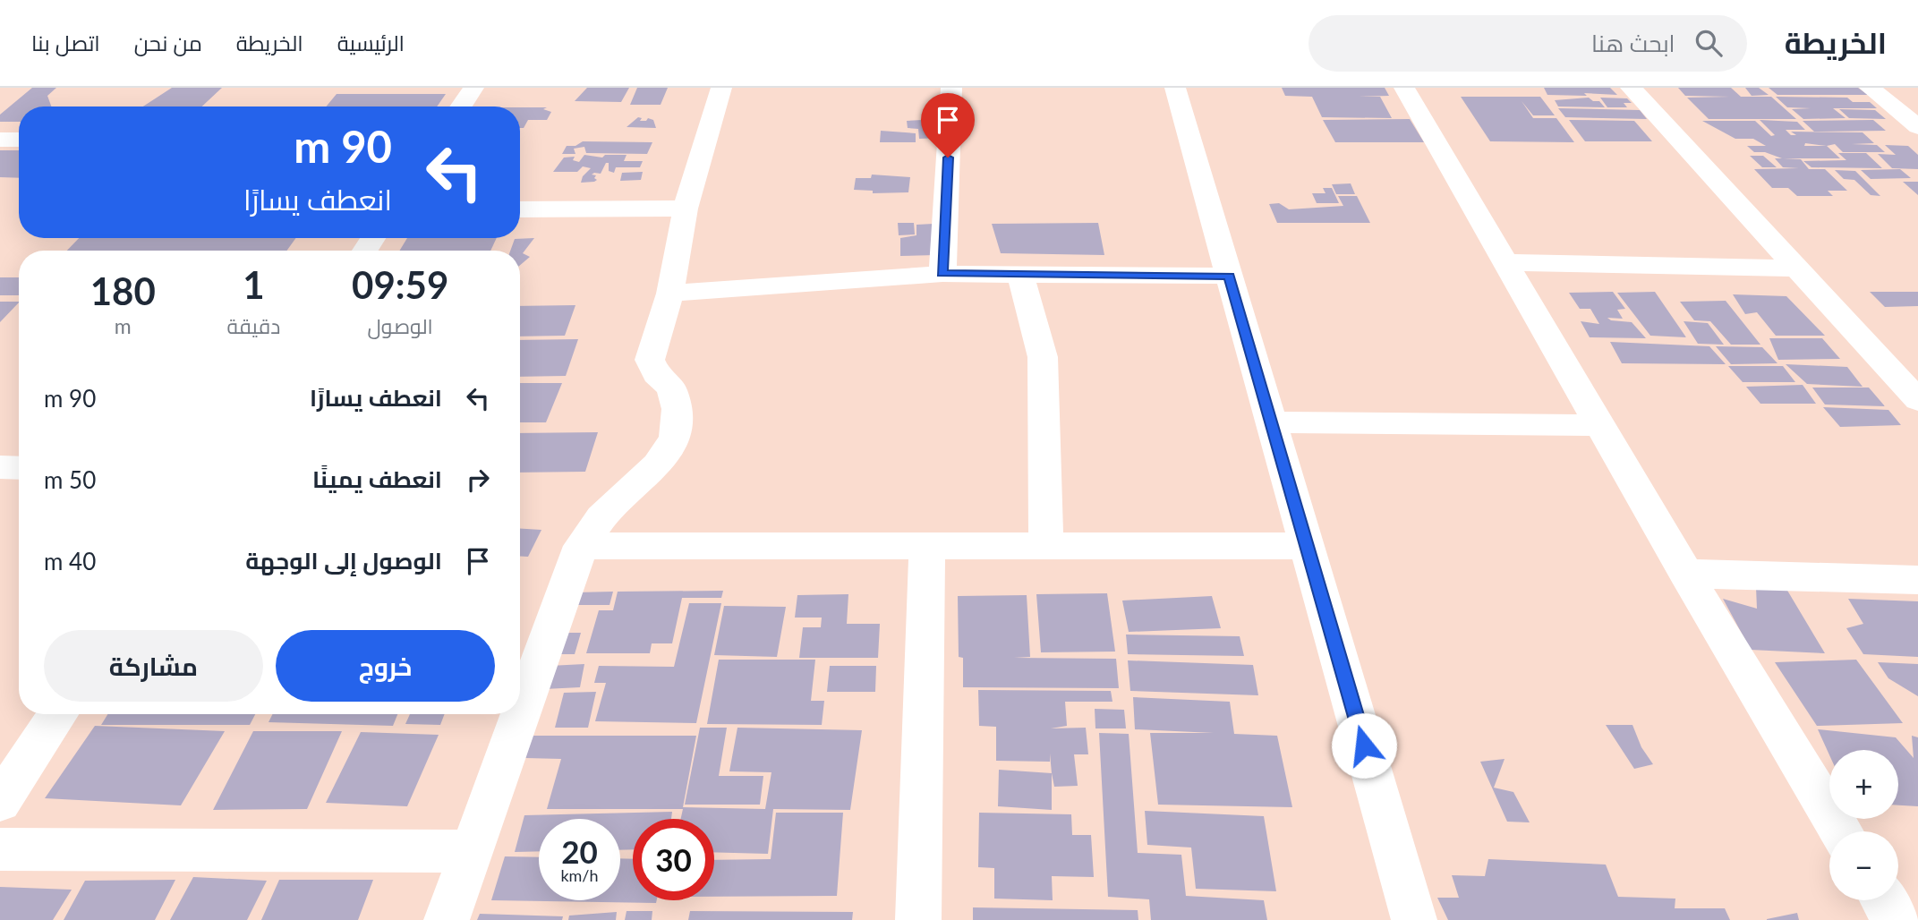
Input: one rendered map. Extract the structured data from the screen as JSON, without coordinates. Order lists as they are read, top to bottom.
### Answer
{
  "page": {
    "header": "الخريطة",
    "search": "ابحث هنا",
    "nav": [
      "الرئيسية",
      "الخريطة",
      "من نحن",
      "اتصل بنا"
    ],
    "turn": ["90 m", "انعطف يسارًا"],
    "eta": [
      "09:59",
      "الوصول",
      "1",
      "دقيقة",
      "180",
      "m"
    ],
    "list": [
      {
        "name": "انعطف يسارًا",
        "value": "90 m"
      },
      {
        "name": "انعطف يمينًا",
        "value": "50 m"
      },
      {
        "name": "الوصول إلى الوجهة",
        "value": "40 m"
      }
    ],
    "buttons": ["خروج", "مشاركة"],
    "map_buttons": ["+", "−"],
    "speed": "20 km/h",
    "limit": "30"
  }
}
